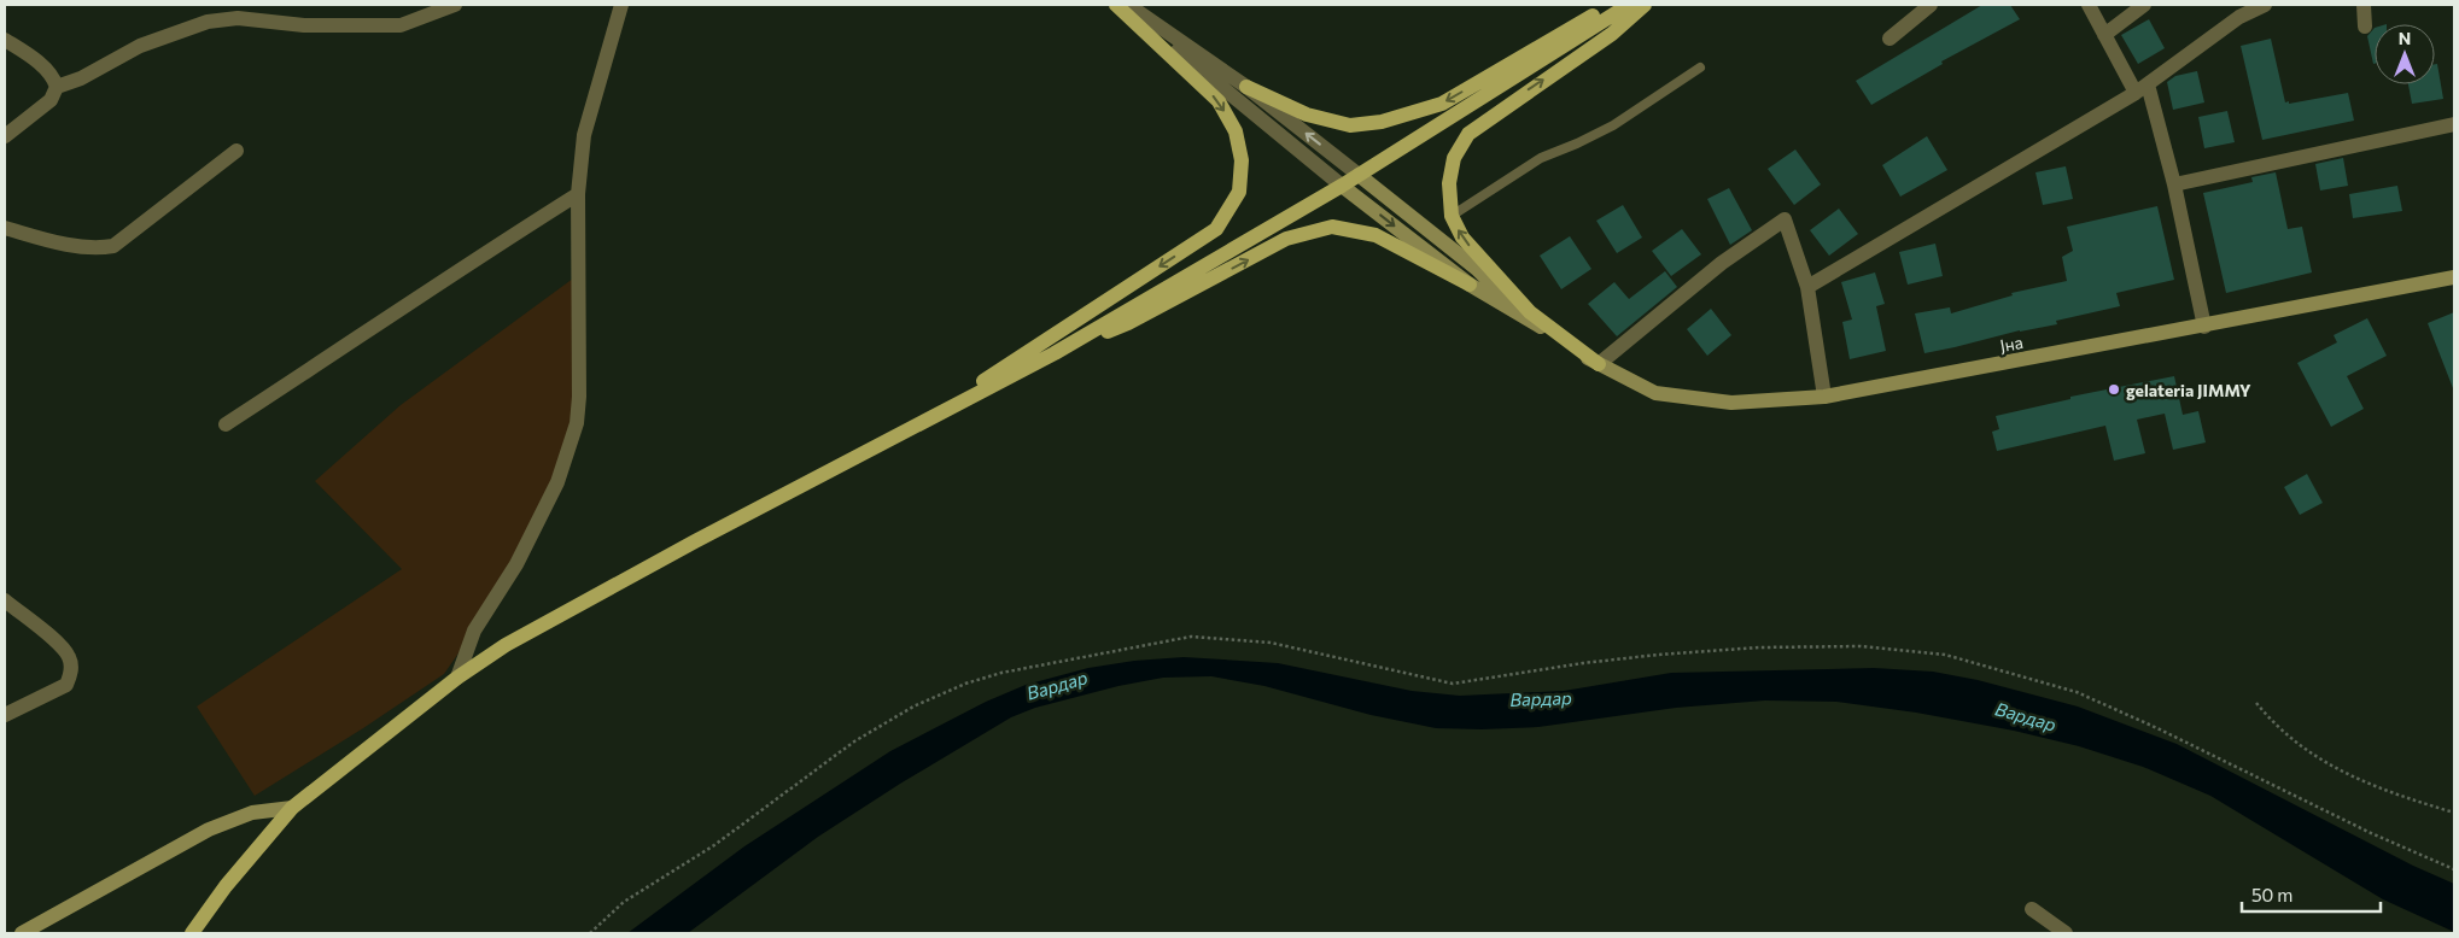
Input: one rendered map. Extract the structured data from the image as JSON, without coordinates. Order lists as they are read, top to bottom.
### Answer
{
  "streets": {
    "street": ["Јна"]
  },
  "water": ["Вардар"],
  "places": ["gelateria JIMMY"],
  "scale_bar": "50 m",
  "north": "top"
}
